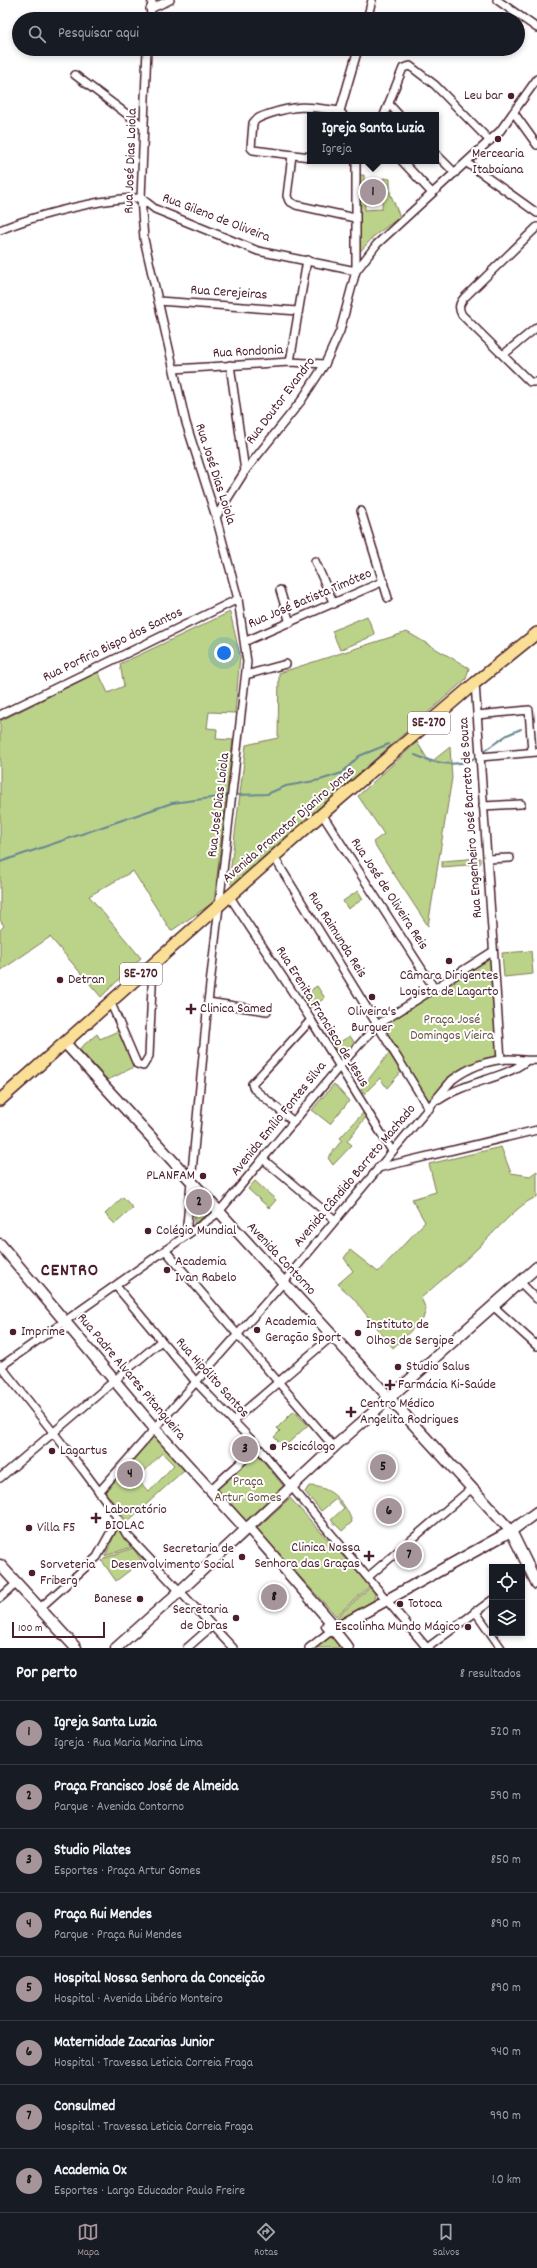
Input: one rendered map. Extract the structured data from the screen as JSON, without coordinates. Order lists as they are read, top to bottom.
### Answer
{
  "streets": {
    "main road": [
      "SE-270",
      "Avenida Promotor Djaniro Jonas",
      "Avenida Contorno",
      "Rua Padre Alvares Pitangueira"
    ],
    "street": [
      "Rua José Dias Loiola",
      "Rua Gileno de Oliveira",
      "Rua Cerejeiras",
      "Rua Rondonia",
      "Rua Doutor Evandro",
      "Rua José Batista Timóteo",
      "Rua Porfirio Bispo dos Santos",
      "Rua Engenheiro José Barreto de Souza",
      "Rua José de Oliveira Reis",
      "Rua Raimunda Reis",
      "Rua Erenita Francisco de Jesus",
      "Avenida Emílio Fontes Silva",
      "Avenida Cândido Barreto Machado",
      "Rua Hipólito Santos"
    ]
  },
  "crossings": [
    ["Rua José Dias Loiola", "Rua Gileno de Oliveira"],
    ["Rua José Dias Loiola", "Rua Cerejeiras"],
    ["Rua José Dias Loiola", "Rua Rondonia"],
    ["Rua José Dias Loiola", "Rua Doutor Evandro"],
    ["Rua José Dias Loiola", "Rua José Batista Timóteo"],
    ["Rua José Dias Loiola", "Rua Porfirio Bispo dos Santos"],
    ["Rua José Dias Loiola", "Avenida Promotor Djaniro Jonas"],
    ["Rua José Dias Loiola", "Avenida Emílio Fontes Silva"],
    ["Rua José Dias Loiola", "Avenida Contorno"],
    ["Rua Gileno de Oliveira", "Rua Doutor Evandro"],
    ["Rua Rondonia", "Rua Doutor Evandro"],
    ["SE-270", "Avenida Promotor Djaniro Jonas"],
    ["SE-270", "Avenida Contorno"],
    ["Rua Engenheiro José Barreto de Souza", "Avenida Promotor Djaniro Jonas"],
    ["Avenida Promotor Djaniro Jonas", "Rua José de Oliveira Reis"],
    ["Avenida Promotor Djaniro Jonas", "Rua Raimunda Reis"],
    ["Avenida Promotor Djaniro Jonas", "Rua Erenita Francisco de Jesus"],
    ["Avenida Promotor Djaniro Jonas", "Avenida Contorno"],
    ["Rua Raimunda Reis", "Avenida Emílio Fontes Silva"],
    ["Rua Erenita Francisco de Jesus", "Avenida Emílio Fontes Silva"],
    ["Rua Erenita Francisco de Jesus", "Avenida Cândido Barreto Machado"],
    ["Avenida Emílio Fontes Silva", "Avenida Contorno"],
    ["Avenida Emílio Fontes Silva", "Rua Padre Alvares Pitangueira"],
    ["Avenida Emílio Fontes Silva", "Rua Hipólito Santos"],
    ["Avenida Cândido Barreto Machado", "Avenida Contorno"],
    ["Avenida Cândido Barreto Machado", "Rua Padre Alvares Pitangueira"],
    ["Avenida Cândido Barreto Machado", "Rua Hipólito Santos"]
  ],
  "districts": ["CENTRO"],
  "parks": ["Praça José Domingos Vieira", "Praça Artur Gomes"],
  "places": {
    "other": [
      "Leu bar",
      "Mercearia Itabaiana",
      "Câmara Dirigentes Logista de Lagarto",
      "Detran",
      "Oliveira's Burguer",
      "PLANFAM",
      "Colégio Mundial",
      "Academia Ivan Rabelo",
      "Academia Geração Sport",
      "Imprime",
      "Instituto de Olhos de Sergipe",
      "Studio Salus",
      "Pscicólogo",
      "Lagartus",
      "Villa F5",
      "Secretaria de Desenvolvimento Social",
      "Sorveteria Friberg",
      "Banese",
      "Totoca",
      "Secretaria de Obras",
      "Escolinha Mundo Mágico"
    ],
    "health": [
      "Clinica Samed",
      "Farmácia Ki-Saúde",
      "Centro Médico Angelita Rodrigues",
      "Laboratório BIOLAC",
      "Clinica Nossa Senhora das Graças"
    ]
  },
  "scale_bar": "100 m",
  "page": {
    "search": "Pesquisar aqui",
    "popup": ["Igreja Santa Luzia", "Igreja"],
    "pins": [
      "1",
      "2",
      "3",
      "5",
      "4",
      "6",
      "7",
      "8"
    ],
    "scale": "100 m",
    "heading": ["Por perto", "8 resultados"],
    "list": [
      {
        "mark": "1",
        "name": "Igreja Santa Luzia",
        "note": "Igreja · Rua Maria Marina Lima",
        "value": "520 m"
      },
      {
        "mark": "2",
        "name": "Praça Francisco José de Almeida",
        "note": "Parque · Avenida Contorno",
        "value": "590 m"
      },
      {
        "mark": "3",
        "name": "Studio Pilates",
        "note": "Esportes · Praça Artur Gomes",
        "value": "850 m"
      },
      {
        "mark": "4",
        "name": "Praça Rui Mendes",
        "note": "Parque · Praça Rui Mendes",
        "value": "890 m"
      },
      {
        "mark": "5",
        "name": "Hospital Nossa Senhora da Conceição",
        "note": "Hospital · Avenida Libério Monteiro",
        "value": "890 m"
      },
      {
        "mark": "6",
        "name": "Maternidade Zacarias Junior",
        "note": "Hospital · Travessa Leticia Correia Fraga",
        "value": "940 m"
      },
      {
        "mark": "7",
        "name": "Consulmed",
        "note": "Hospital · Travessa Leticia Correia Fraga",
        "value": "990 m"
      },
      {
        "mark": "8",
        "name": "Academia Ox",
        "note": "Esportes · Largo Educador Paulo Freire",
        "value": "1.0 km"
      }
    ],
    "nav": ["Mapa", "Rotas", "Salvos"]
  }
}
